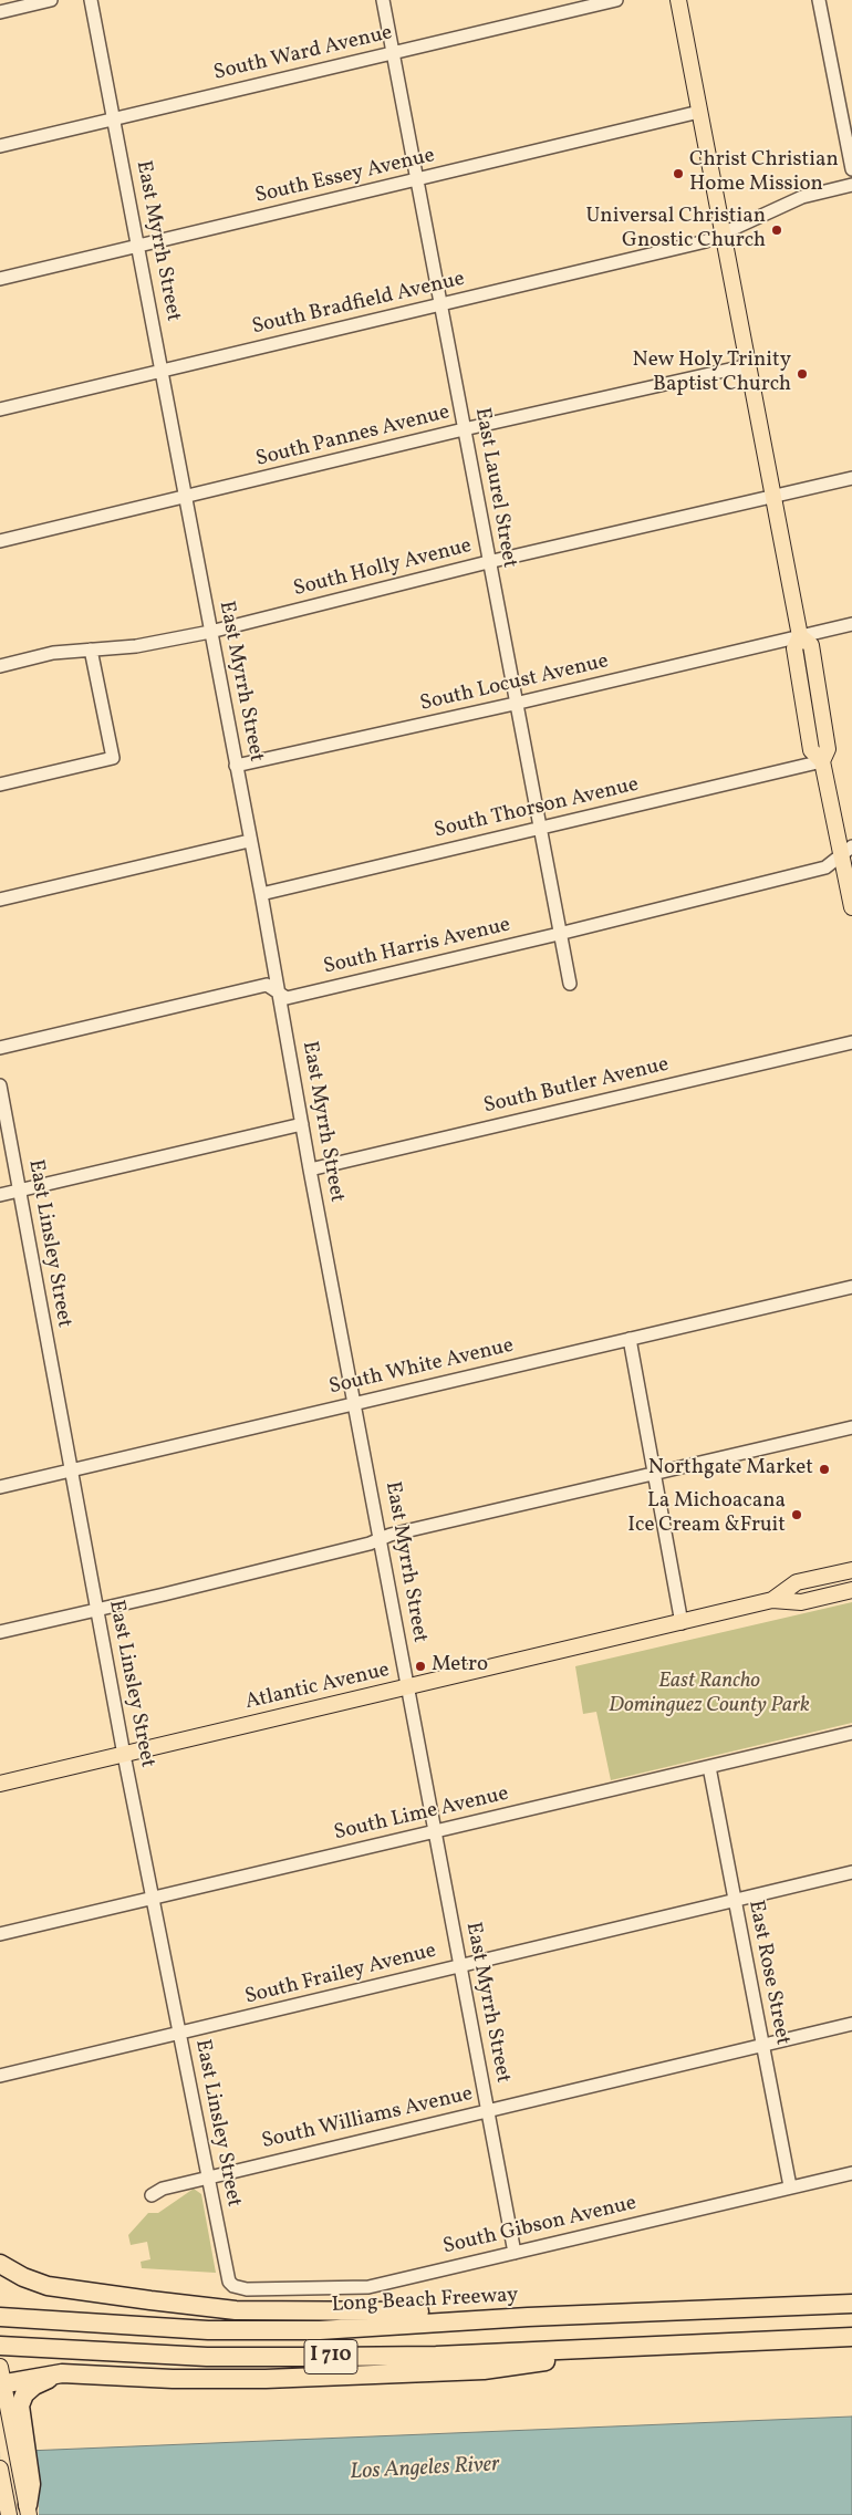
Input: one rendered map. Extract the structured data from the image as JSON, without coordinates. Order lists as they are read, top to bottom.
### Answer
{
  "streets": {
    "highway": ["Long Beach Freeway", "I 710"],
    "main road": ["Atlantic Avenue"],
    "street": [
      "South Ward Avenue",
      "South Essey Avenue",
      "East Myrrh Street",
      "South Bradfield Avenue",
      "South Pannes Avenue",
      "East Laurel Street",
      "South Holly Avenue",
      "South Locust Avenue",
      "South Thorson Avenue",
      "South Harris Avenue",
      "South Butler Avenue",
      "East Linsley Street",
      "South White Avenue",
      "South Lime Avenue",
      "East Rose Street",
      "South Frailey Avenue",
      "South Williams Avenue",
      "South Gibson Avenue"
    ]
  },
  "crossings": [
    ["South Ward Avenue", "East Myrrh Street"],
    ["South Ward Avenue", "East Laurel Street"],
    ["South Essey Avenue", "East Myrrh Street"],
    ["South Essey Avenue", "East Laurel Street"],
    ["East Myrrh Street", "South Bradfield Avenue"],
    ["East Myrrh Street", "South Pannes Avenue"],
    ["East Myrrh Street", "South Holly Avenue"],
    ["East Myrrh Street", "South Locust Avenue"],
    ["East Myrrh Street", "South Thorson Avenue"],
    ["East Myrrh Street", "South Harris Avenue"],
    ["East Myrrh Street", "South Butler Avenue"],
    ["East Myrrh Street", "South White Avenue"],
    ["East Myrrh Street", "Atlantic Avenue"],
    ["East Myrrh Street", "South Lime Avenue"],
    ["East Myrrh Street", "South Frailey Avenue"],
    ["East Myrrh Street", "South Williams Avenue"],
    ["East Myrrh Street", "South Gibson Avenue"],
    ["South Bradfield Avenue", "East Laurel Street"],
    ["South Pannes Avenue", "East Laurel Street"],
    ["East Laurel Street", "South Holly Avenue"],
    ["East Laurel Street", "South Locust Avenue"],
    ["East Laurel Street", "South Thorson Avenue"],
    ["East Laurel Street", "South Harris Avenue"],
    ["East Linsley Street", "South White Avenue"],
    ["East Linsley Street", "Atlantic Avenue"],
    ["East Linsley Street", "South Lime Avenue"],
    ["East Linsley Street", "South Frailey Avenue"],
    ["East Linsley Street", "South Williams Avenue"],
    ["East Linsley Street", "South Gibson Avenue"],
    ["South Lime Avenue", "East Rose Street"],
    ["East Rose Street", "South Frailey Avenue"],
    ["East Rose Street", "South Williams Avenue"],
    ["East Rose Street", "South Gibson Avenue"]
  ],
  "water": ["Los Angeles River"],
  "parks": ["East Rancho Dominguez County Park"],
  "places": [
    "Christ Christian Home Mission",
    "Universal Christian Gnostic Church",
    "New Holy Trinity Baptist Church",
    "Northgate Market",
    "La Michoacana Ice Cream &Fruit",
    "Metro"
  ]
}
